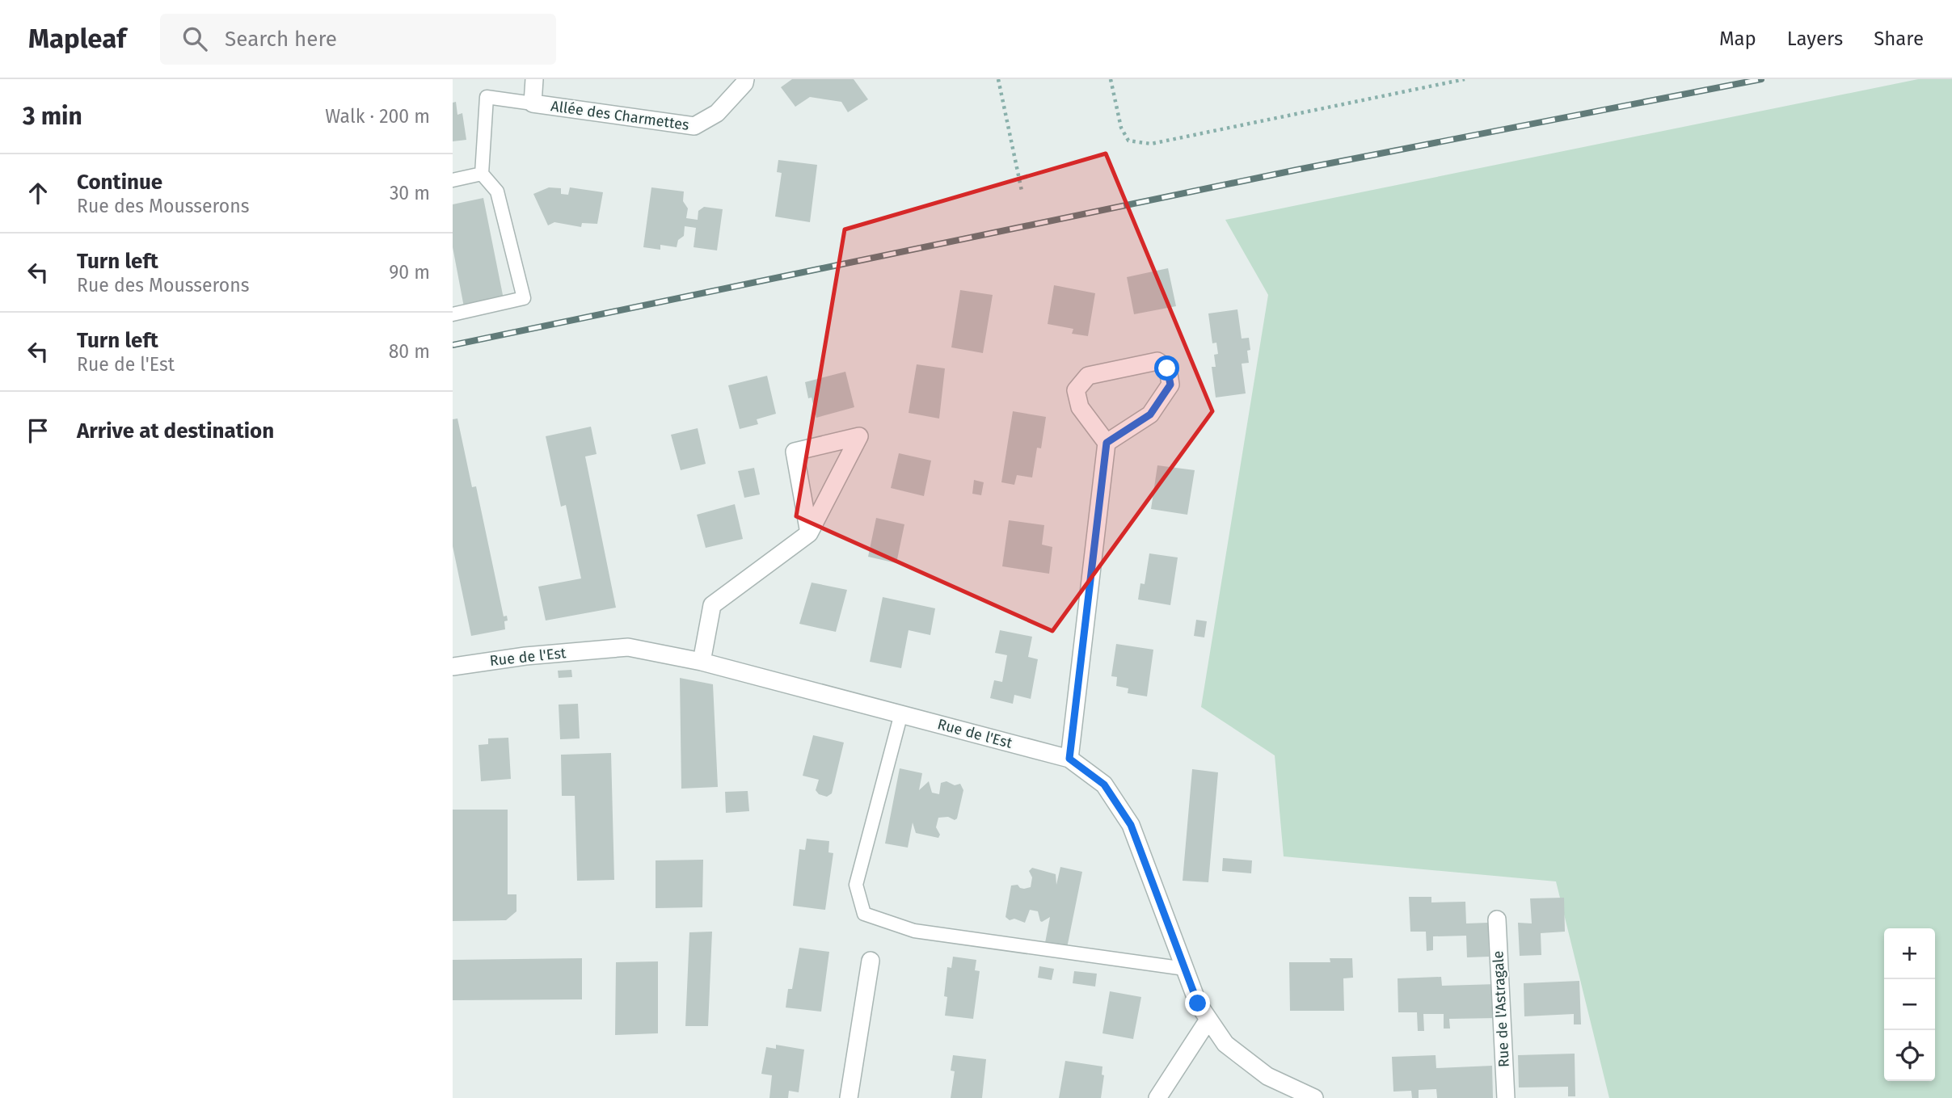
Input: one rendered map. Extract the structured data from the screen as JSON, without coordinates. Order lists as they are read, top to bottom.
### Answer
{
  "streets": {
    "street": ["Allée des Charmettes", "Rue de l'Est", "Rue de l'Astragale"]
  },
  "page": {
    "header": "Mapleaf",
    "search": "Search here",
    "nav": ["Map", "Layers", "Share"],
    "heading": ["3 min", "Walk · 200 m"],
    "list": [
      ["Continue", "Rue des Mousserons", "30 m"],
      ["Turn left", "Rue des Mousserons", "90 m"],
      ["Turn left", "Rue de l'Est", "80 m"],
      "Arrive at destination"
    ],
    "map_buttons": ["+", "−"]
  }
}
